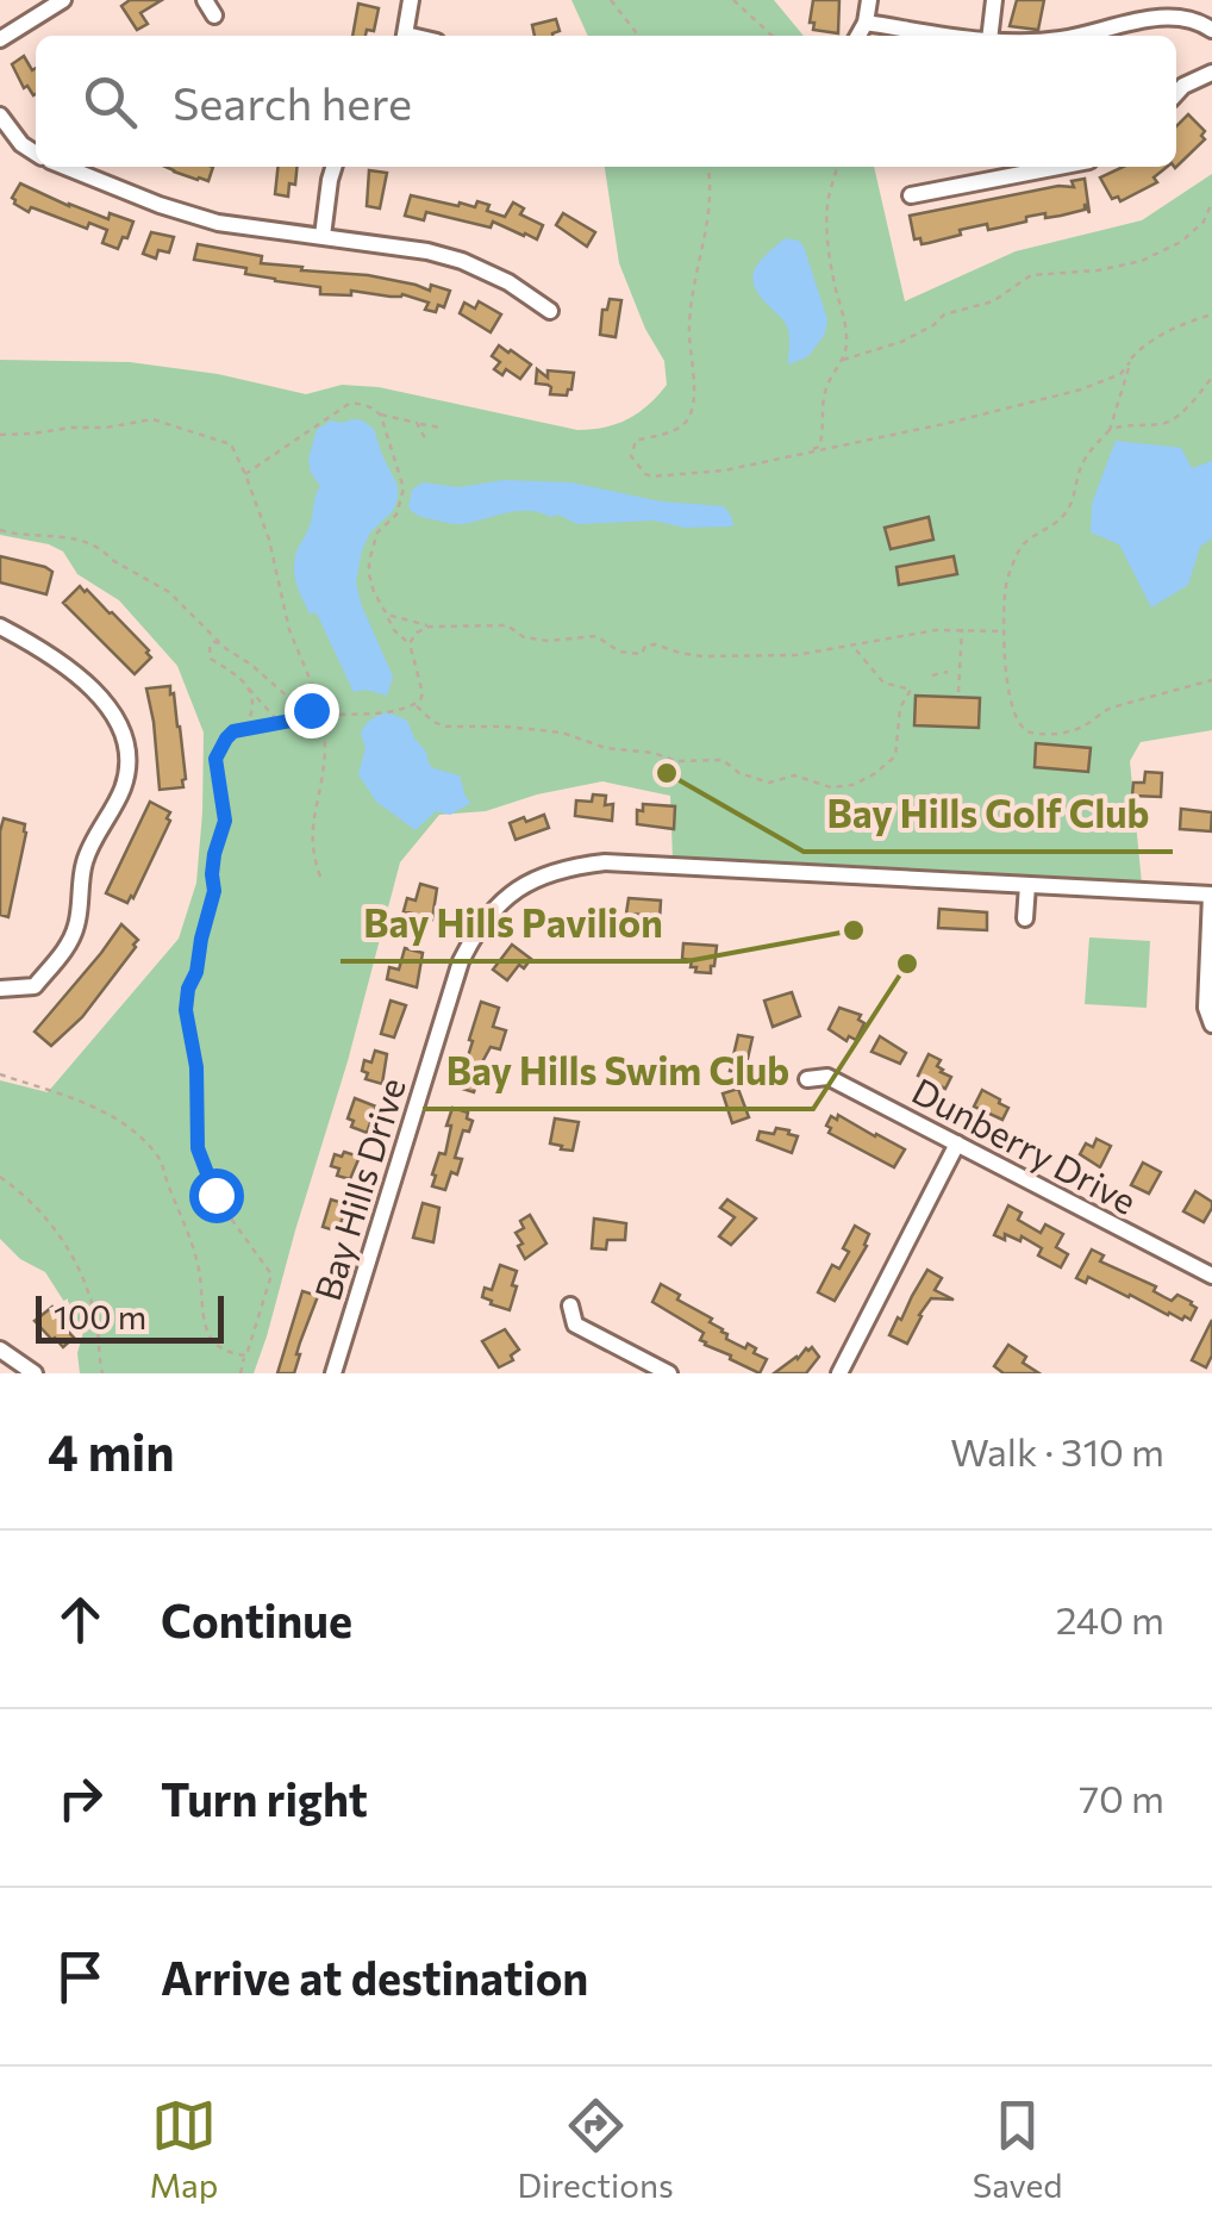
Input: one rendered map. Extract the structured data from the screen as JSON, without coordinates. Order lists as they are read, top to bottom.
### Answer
{
  "streets": {
    "street": ["Dunberry Drive", "Bay Hills Drive"]
  },
  "places": ["Bay Hills Golf Club", "Bay Hills Pavilion", "Bay Hills Swim Club"],
  "scale_bar": "100 m",
  "page": {
    "search": "Search here",
    "scale": "100 m",
    "heading": ["4 min", "Walk · 310 m"],
    "list": [
      ["Continue", "240 m"],
      ["Turn right", "70 m"],
      "Arrive at destination"
    ],
    "nav": ["Map", "Directions", "Saved"]
  }
}
